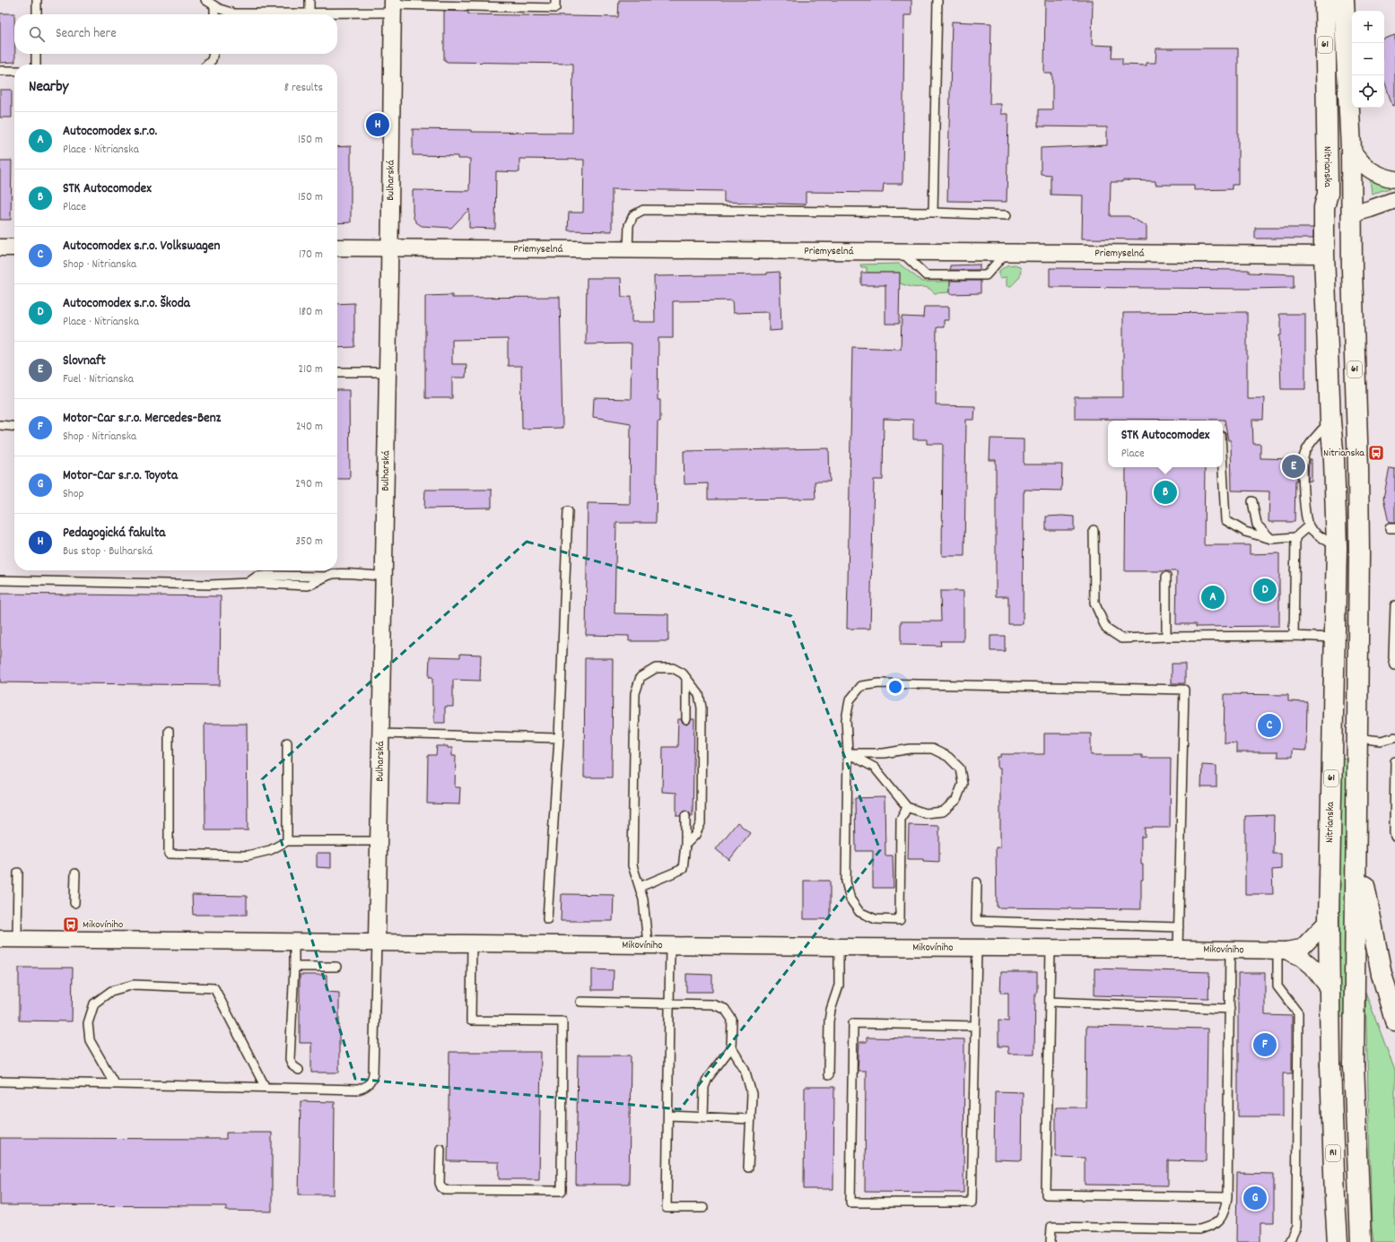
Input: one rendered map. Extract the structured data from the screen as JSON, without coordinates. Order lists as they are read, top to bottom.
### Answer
{
  "streets": {
    "main road": ["61", "Nitrianska", "R1"],
    "street": ["Bulharská", "Priemyselná", "Mikovíniho"]
  },
  "crossings": [
    ["Nitrianska", "Priemyselná"],
    ["Nitrianska", "R1"],
    ["Bulharská", "Priemyselná"],
    ["Bulharská", "Mikovíniho"]
  ],
  "places": {
    "bus stop": ["Nitrianska", "Mikovíniho"]
  },
  "page": {
    "map_buttons": ["+", "−"],
    "search": "Search here",
    "heading": ["Nearby", "8 results"],
    "pins": [
      "H",
      "E",
      "B",
      "D",
      "A",
      "C",
      "F",
      "G"
    ],
    "list": [
      {
        "mark": "A",
        "name": "Autocomodex s.r.o.",
        "note": "Place · Nitrianska",
        "value": "150 m"
      },
      {
        "mark": "B",
        "name": "STK Autocomodex",
        "note": "Place",
        "value": "150 m"
      },
      {
        "mark": "C",
        "name": "Autocomodex s.r.o. Volkswagen",
        "note": "Shop · Nitrianska",
        "value": "170 m"
      },
      {
        "mark": "D",
        "name": "Autocomodex s.r.o. Škoda",
        "note": "Place · Nitrianska",
        "value": "180 m"
      },
      {
        "mark": "E",
        "name": "Slovnaft",
        "note": "Fuel · Nitrianska",
        "value": "210 m"
      },
      {
        "mark": "F",
        "name": "Motor-Car s.r.o. Mercedes-Benz",
        "note": "Shop · Nitrianska",
        "value": "240 m"
      },
      {
        "mark": "G",
        "name": "Motor-Car s.r.o. Toyota",
        "note": "Shop",
        "value": "290 m"
      },
      {
        "mark": "H",
        "name": "Pedagogická fakulta",
        "note": "Bus stop · Bulharská",
        "value": "350 m"
      }
    ],
    "popup": ["STK Autocomodex", "Place"]
  }
}
